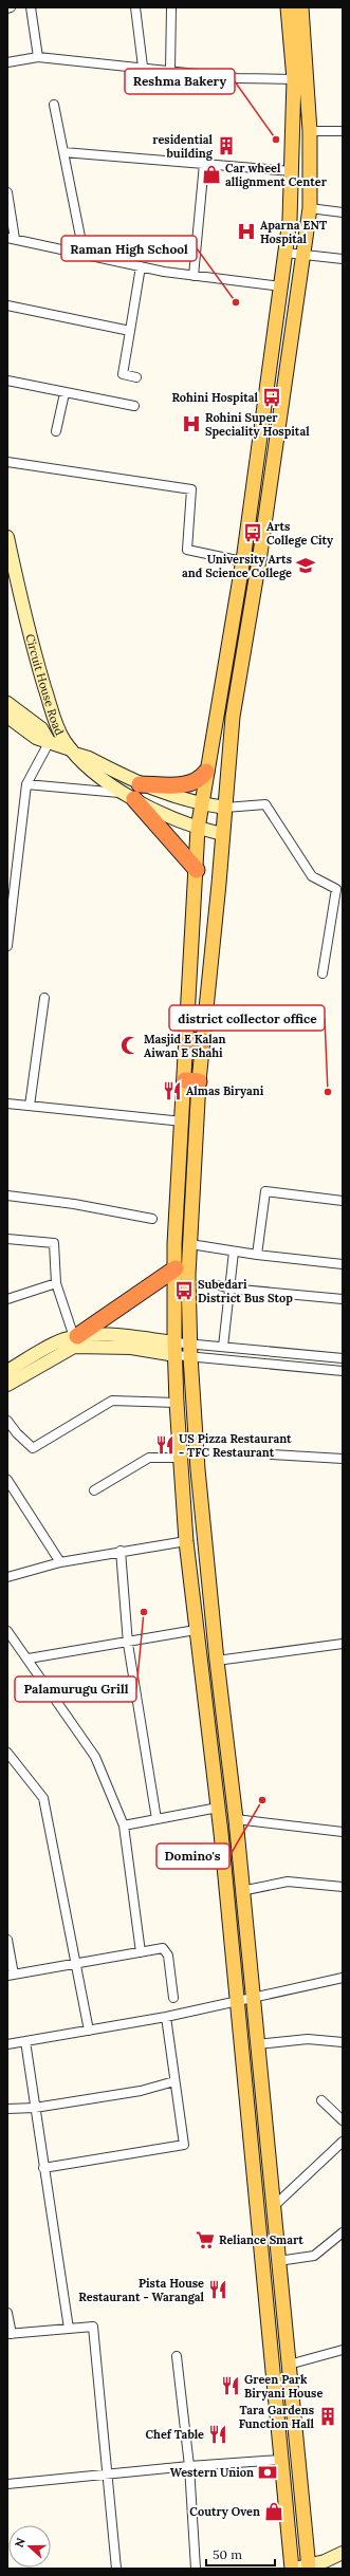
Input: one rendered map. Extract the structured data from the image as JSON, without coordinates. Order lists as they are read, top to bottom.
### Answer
{
  "streets": {
    "street": ["Circuit House Road"]
  },
  "places": {
    "other": [
      "Reshma Bakery",
      "Raman High School",
      "district collector office",
      "Palamurugu Grill",
      "Domino's"
    ],
    "building": ["residential building", "Tara Gardens Function Hall"],
    "shop": ["Car wheel allignment Center", "Coutry Oven"],
    "hospital": ["Aparna ENT Hospital", "Rohini Super Speciality Hospital"],
    "bus stop": ["Rohini Hospital", "Arts College City", "Subedari District Bus Stop"],
    "school or university": ["University Arts and Science College"],
    "mosque": ["Masjid E Kalan Aiwan E Shahi"],
    "restaurant": [
      "Almas Biryani",
      "US Pizza Restaurant - TFC Restaurant",
      "Pista House Restaurant - Warangal",
      "Green Park Biryani House",
      "Chef Table"
    ],
    "supermarket": ["Reliance Smart"],
    "bank": ["Western Union"]
  },
  "scale_bar": "50 m",
  "north": "left"
}
